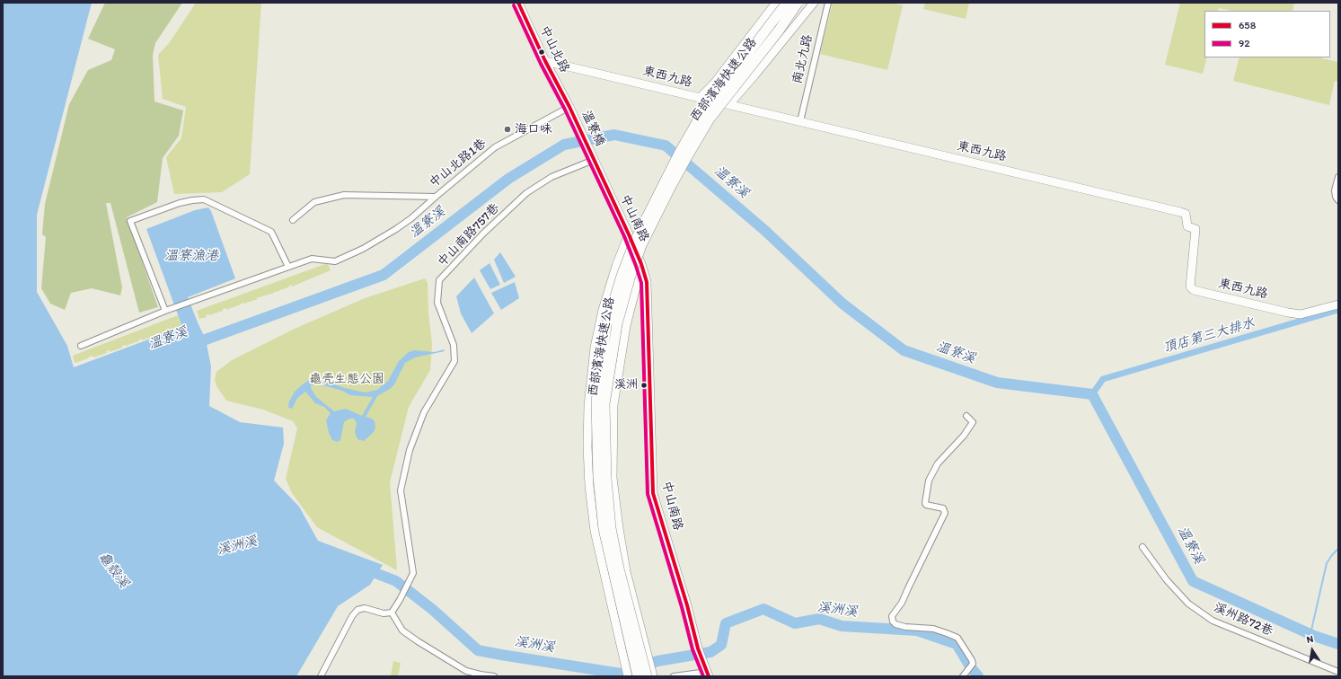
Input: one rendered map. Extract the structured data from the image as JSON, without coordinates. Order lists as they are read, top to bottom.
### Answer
{
  "streets": {
    "highway": ["西部濱海快速公路"],
    "street": [
      "中山北路",
      "南北九路",
      "東西九路",
      "溫寮橋",
      "中山北路1巷",
      "中山南路",
      "中山南路757巷",
      "溪州路72巷"
    ]
  },
  "crossings": [
    ["中山北路", "東西九路"],
    ["中山北路", "溫寮橋"],
    ["中山北路", "中山北路1巷"],
    ["南北九路", "東西九路"],
    ["溫寮橋", "中山北路1巷"],
    ["溫寮橋", "中山南路"],
    ["溫寮橋", "中山南路757巷"],
    ["中山南路", "中山南路757巷"]
  ],
  "water": [
    "溫寮溪",
    "溫寮漁港",
    "頂店第三大排水",
    "溪洲溪",
    "龜殼溪"
  ],
  "parks": ["龜壳生態公園"],
  "places": ["海口味", "溪洲"],
  "lines": ["transit line 658", "transit line 92"],
  "legend": ["658", "92"],
  "north": "top"
}
